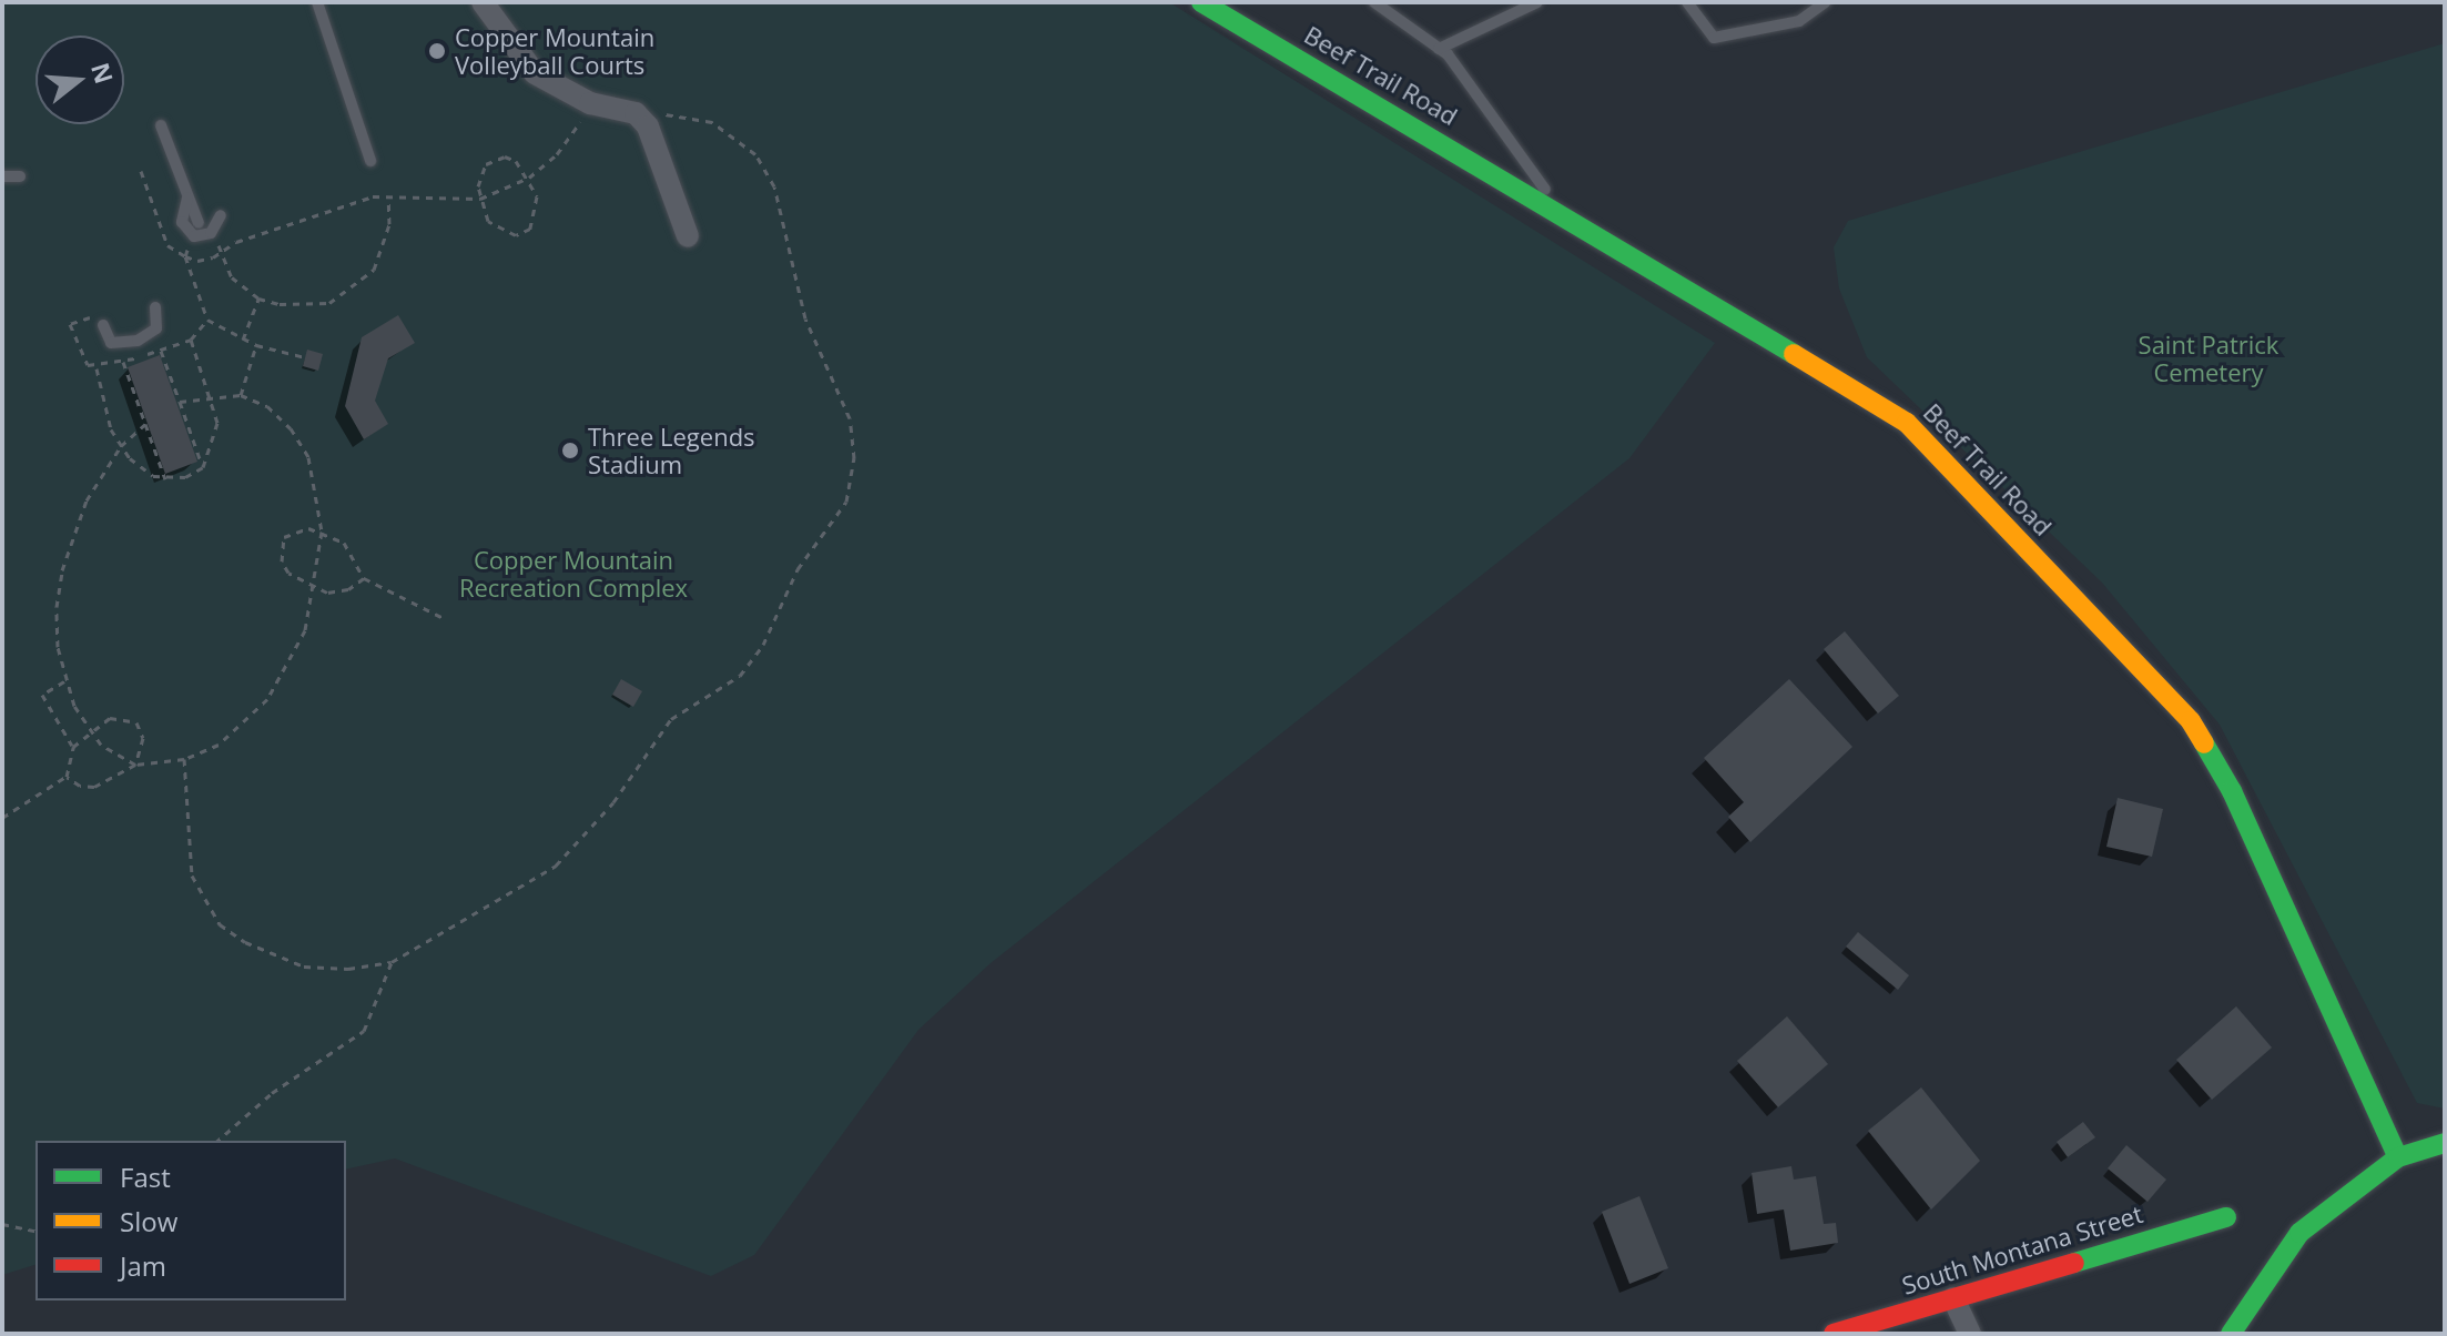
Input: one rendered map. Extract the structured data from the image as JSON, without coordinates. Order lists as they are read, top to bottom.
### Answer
{
  "streets": {
    "street": ["Beef Trail Road", "South Montana Street"]
  },
  "parks": ["Saint Patrick Cemetery", "Copper Mountain Recreation Complex"],
  "places": ["Copper Mountain Volleyball Courts", "Three Legends Stadium"],
  "legend": ["Fast", "Slow", "Jam"],
  "north": "right"
}
